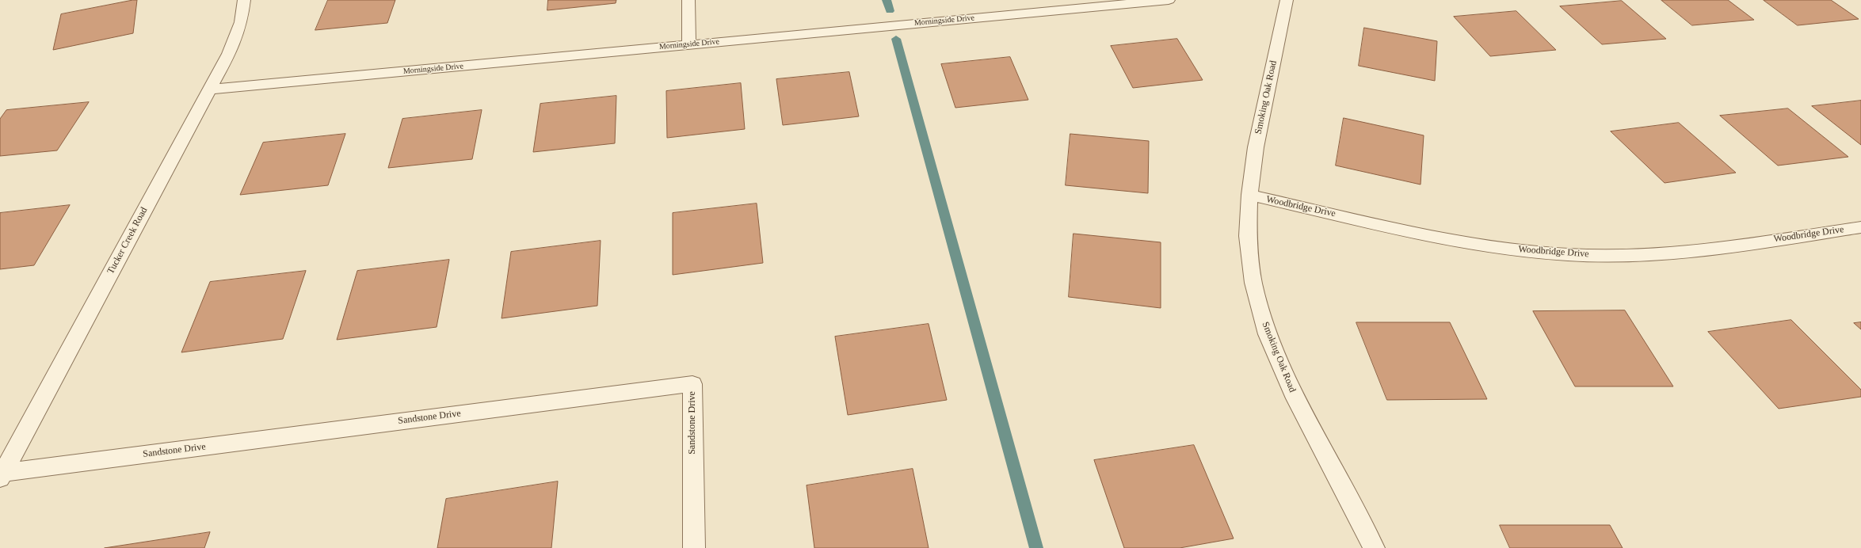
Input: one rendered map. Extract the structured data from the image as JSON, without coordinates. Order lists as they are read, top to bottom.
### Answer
{
  "streets": {
    "street": [
      "Morningside Drive",
      "Smoking Oak Road",
      "Woodbridge Drive",
      "Tucker Creek Road",
      "Sandstone Drive"
    ]
  },
  "crossings": [
    ["Morningside Drive", "Tucker Creek Road"],
    ["Smoking Oak Road", "Woodbridge Drive"],
    ["Tucker Creek Road", "Sandstone Drive"]
  ]
}
